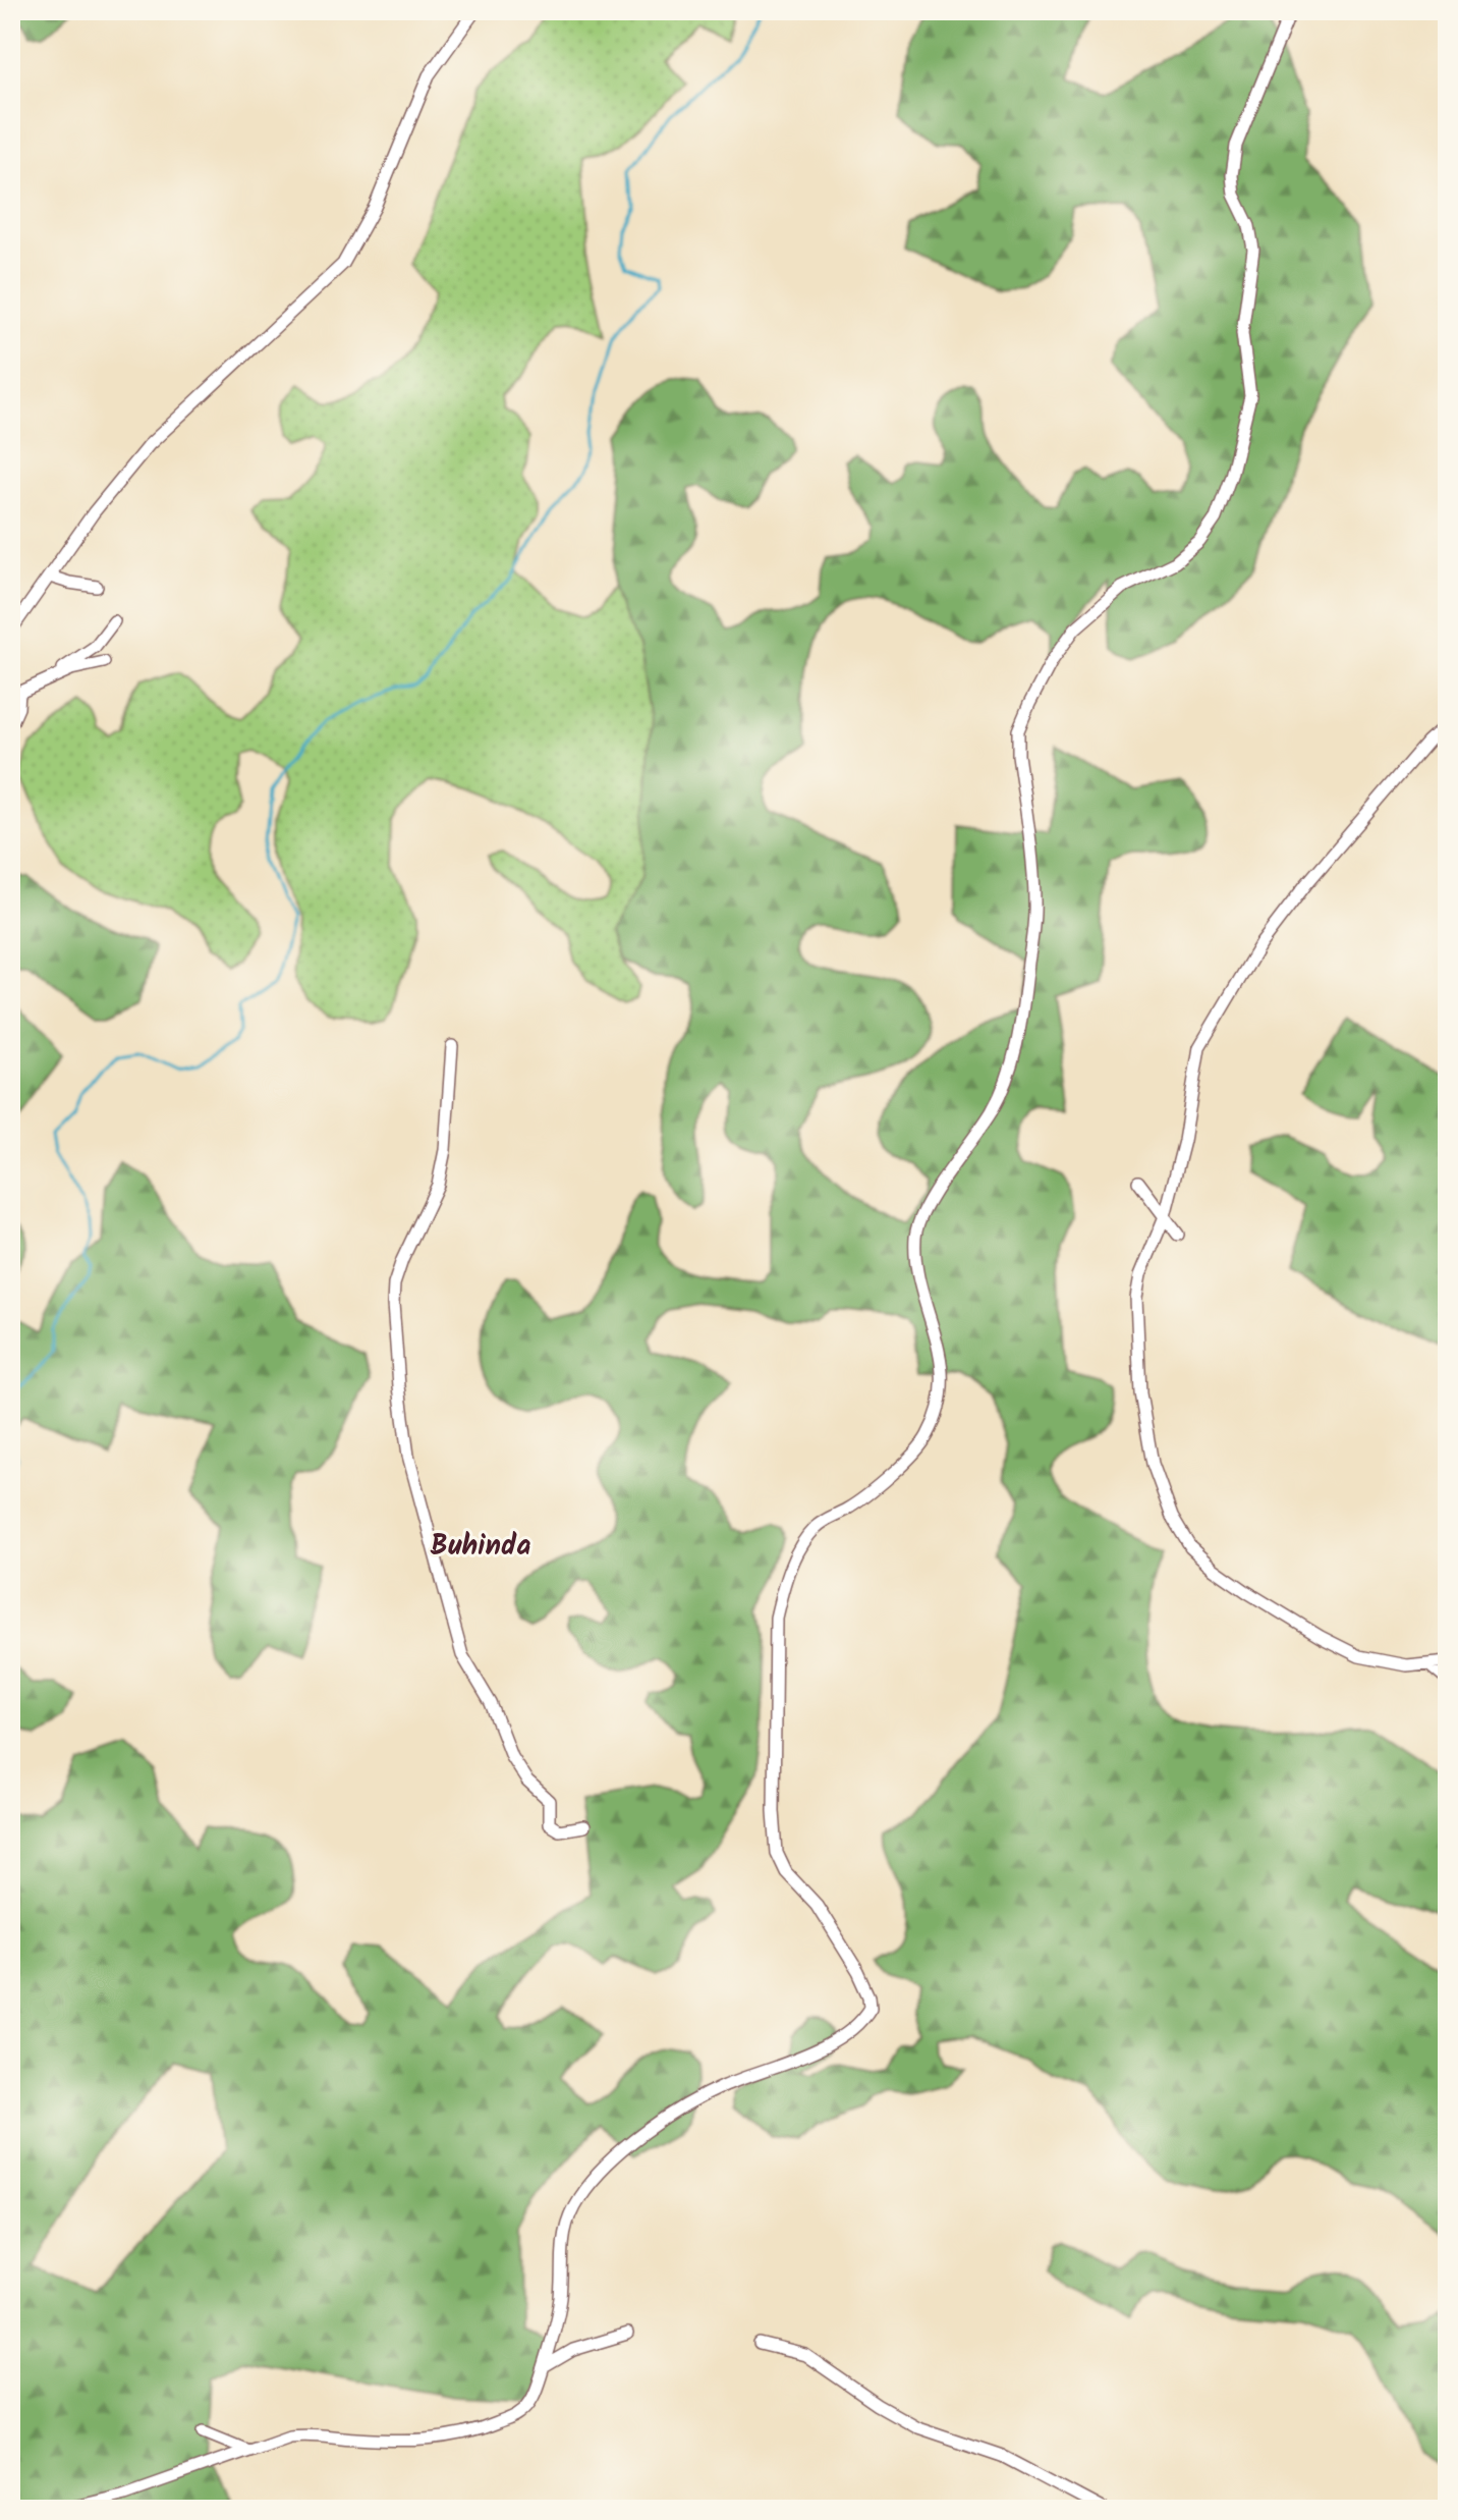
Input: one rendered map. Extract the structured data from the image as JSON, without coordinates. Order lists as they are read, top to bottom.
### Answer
{
  "districts": ["Buhinda"]
}
